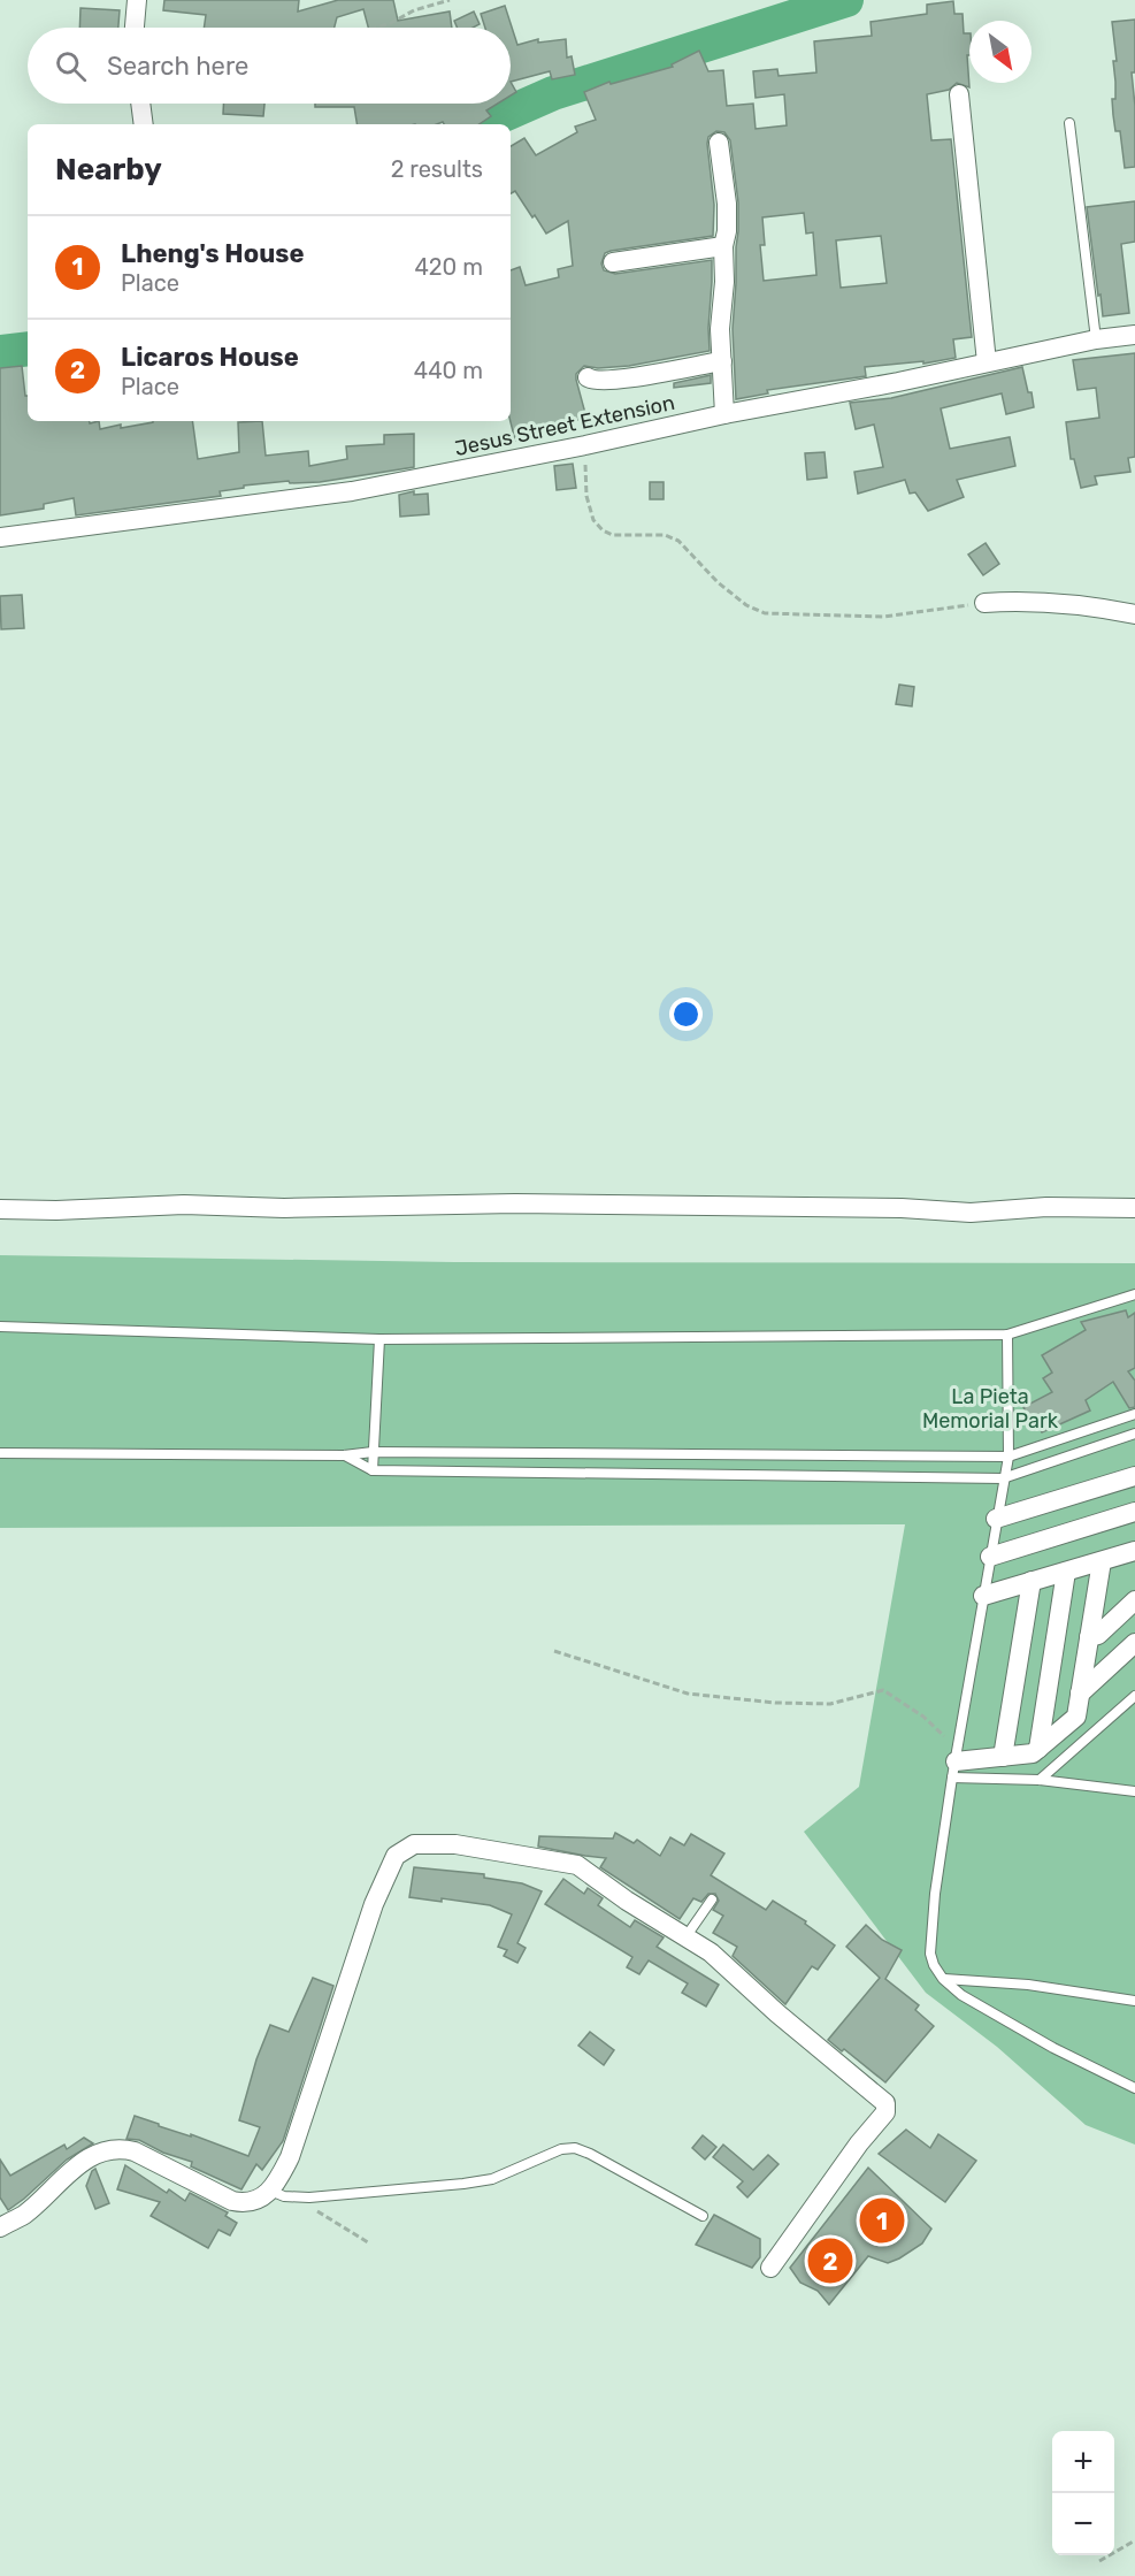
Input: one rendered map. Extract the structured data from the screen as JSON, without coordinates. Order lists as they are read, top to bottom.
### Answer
{
  "streets": {
    "street": ["Jesus Street Extension"]
  },
  "parks": ["La Pieta Memorial Park"],
  "north": "bottom right",
  "page": {
    "search": "Search here",
    "heading": ["Nearby", "2 results"],
    "list": [
      {
        "mark": "1",
        "name": "Lheng's House",
        "note": "Place",
        "value": "420 m"
      },
      {
        "mark": "2",
        "name": "Licaros House",
        "note": "Place",
        "value": "440 m"
      }
    ],
    "pins": ["1", "2"],
    "map_buttons": ["+", "−"]
  }
}
